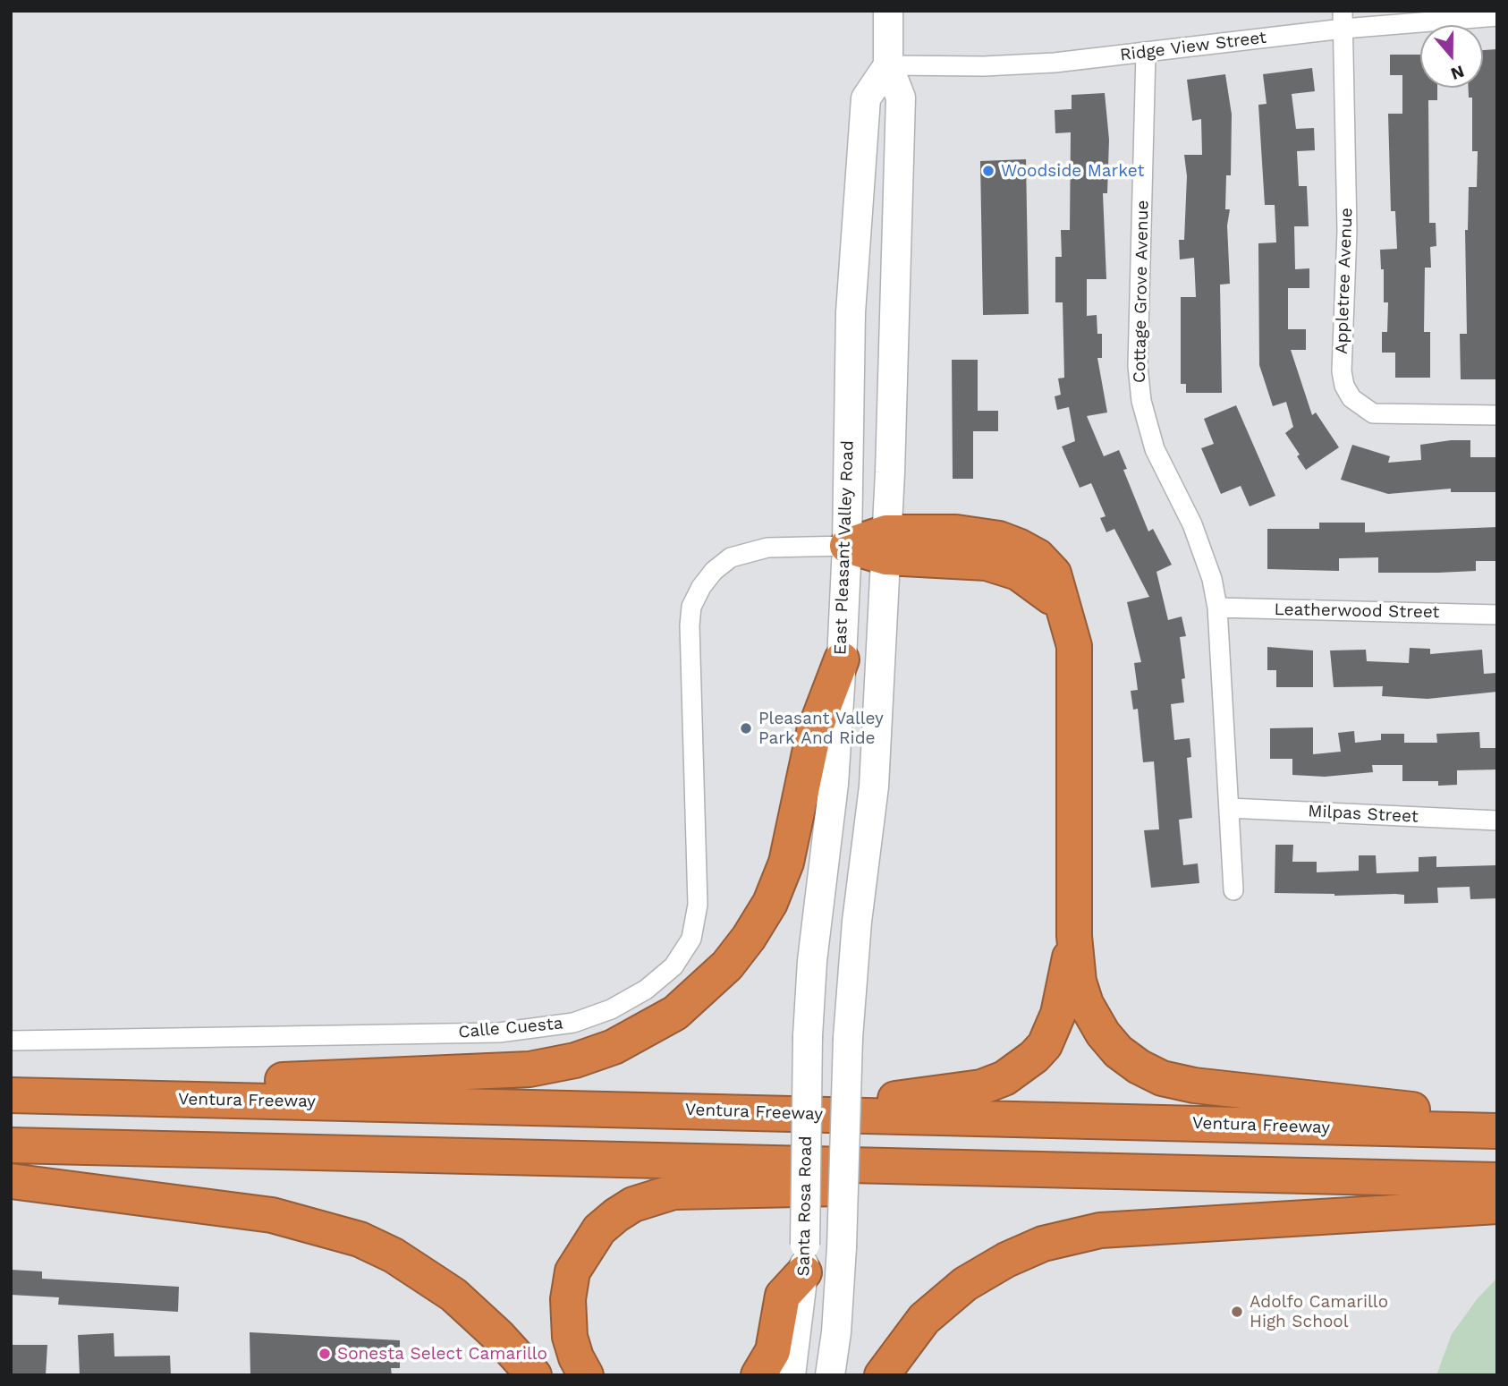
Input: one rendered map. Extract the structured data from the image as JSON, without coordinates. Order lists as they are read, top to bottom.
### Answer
{
  "streets": {
    "highway": ["Ventura Freeway"],
    "main road": ["East Pleasant Valley Road", "Santa Rosa Road"],
    "street": [
      "Ridge View Street",
      "Appletree Avenue",
      "Cottage Grove Avenue",
      "Leatherwood Street",
      "Milpas Street",
      "Calle Cuesta"
    ]
  },
  "crossings": [
    ["Ridge View Street", "Appletree Avenue"],
    ["Ridge View Street", "Cottage Grove Avenue"],
    ["Ridge View Street", "East Pleasant Valley Road"],
    ["Cottage Grove Avenue", "Leatherwood Street"],
    ["Cottage Grove Avenue", "Milpas Street"],
    ["East Pleasant Valley Road", "Calle Cuesta"],
    ["East Pleasant Valley Road", "Santa Rosa Road"]
  ],
  "places": [
    "Woodside Market",
    "Pleasant Valley Park And Ride",
    "Adolfo Camarillo High School",
    "Sonesta Select Camarillo"
  ],
  "north": "bottom"
}
